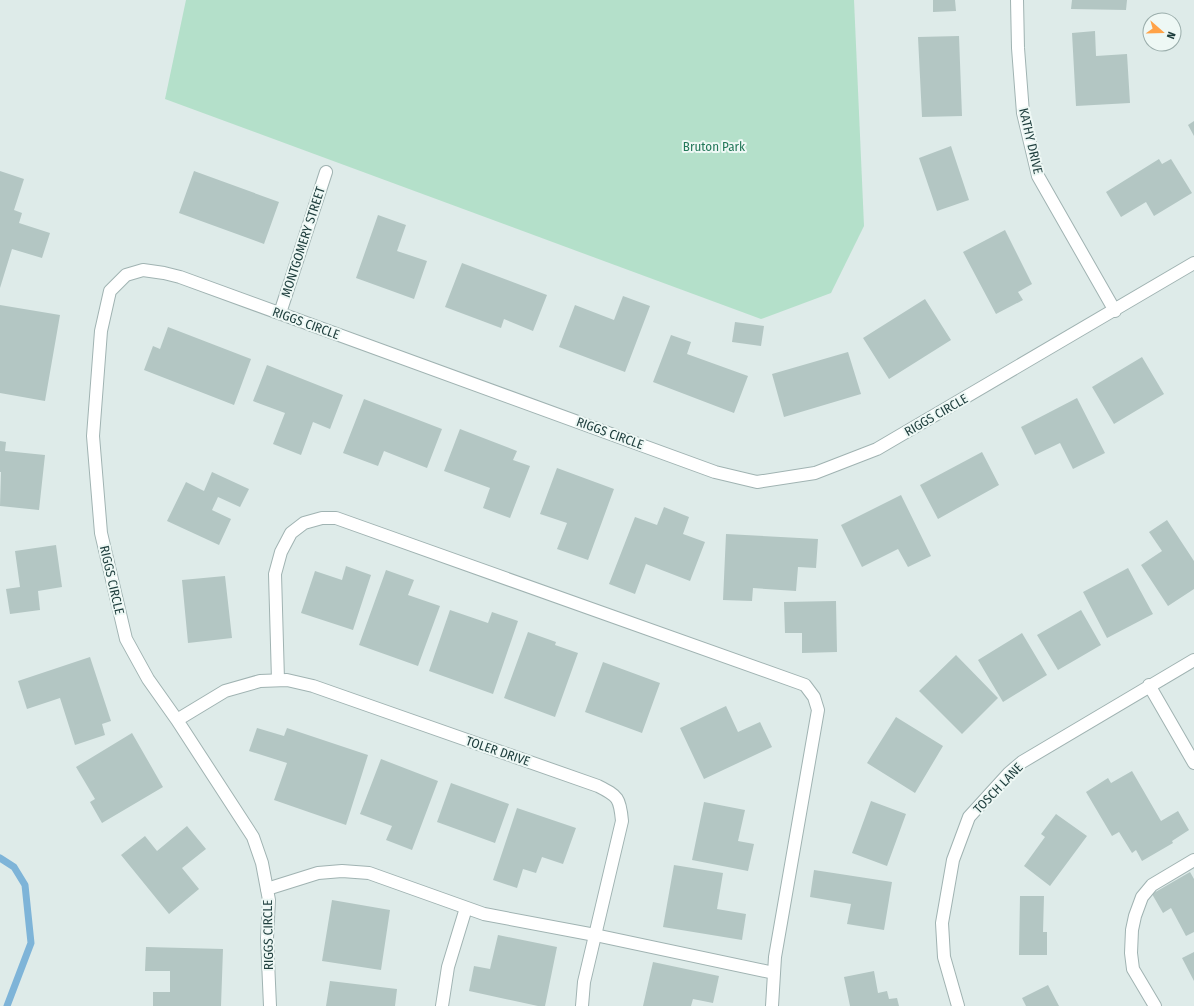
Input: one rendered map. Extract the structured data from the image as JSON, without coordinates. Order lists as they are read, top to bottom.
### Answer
{
  "streets": {
    "street": [
      "KATHY DRIVE",
      "MONTGOMERY STREET",
      "RIGGS CIRCLE",
      "TOLER DRIVE",
      "TOSCH LANE"
    ]
  },
  "crossings": [
    ["KATHY DRIVE", "RIGGS CIRCLE"],
    ["MONTGOMERY STREET", "RIGGS CIRCLE"],
    ["RIGGS CIRCLE", "TOLER DRIVE"]
  ],
  "parks": ["Bruton Park"],
  "north": "right"
}
